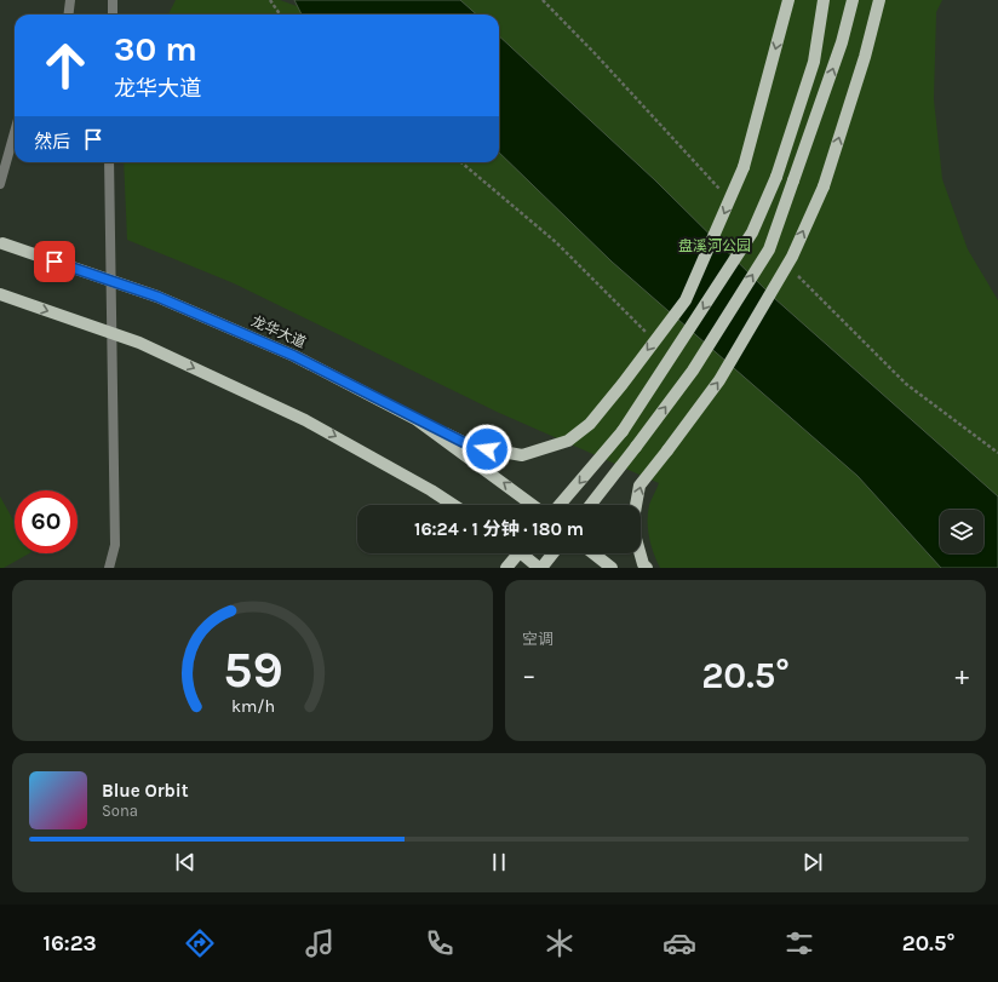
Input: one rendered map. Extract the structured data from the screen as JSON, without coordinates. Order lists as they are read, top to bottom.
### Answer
{
  "streets": {
    "main road": ["龙华大道"]
  },
  "parks": ["盘溪河公园"],
  "page": {
    "turn": ["30 m", "龙华大道"],
    "then": "然后",
    "limit": "60",
    "trip": "16:24 · 1 分钟 · 180 m",
    "tile": "空调",
    "heat": ["−", "20.5°", "+"],
    "song": ["Blue Orbit", "Sona"],
    "tabs": ["16:23", "20.5°"],
    "gauge": ["59", "km/h"]
  }
}
